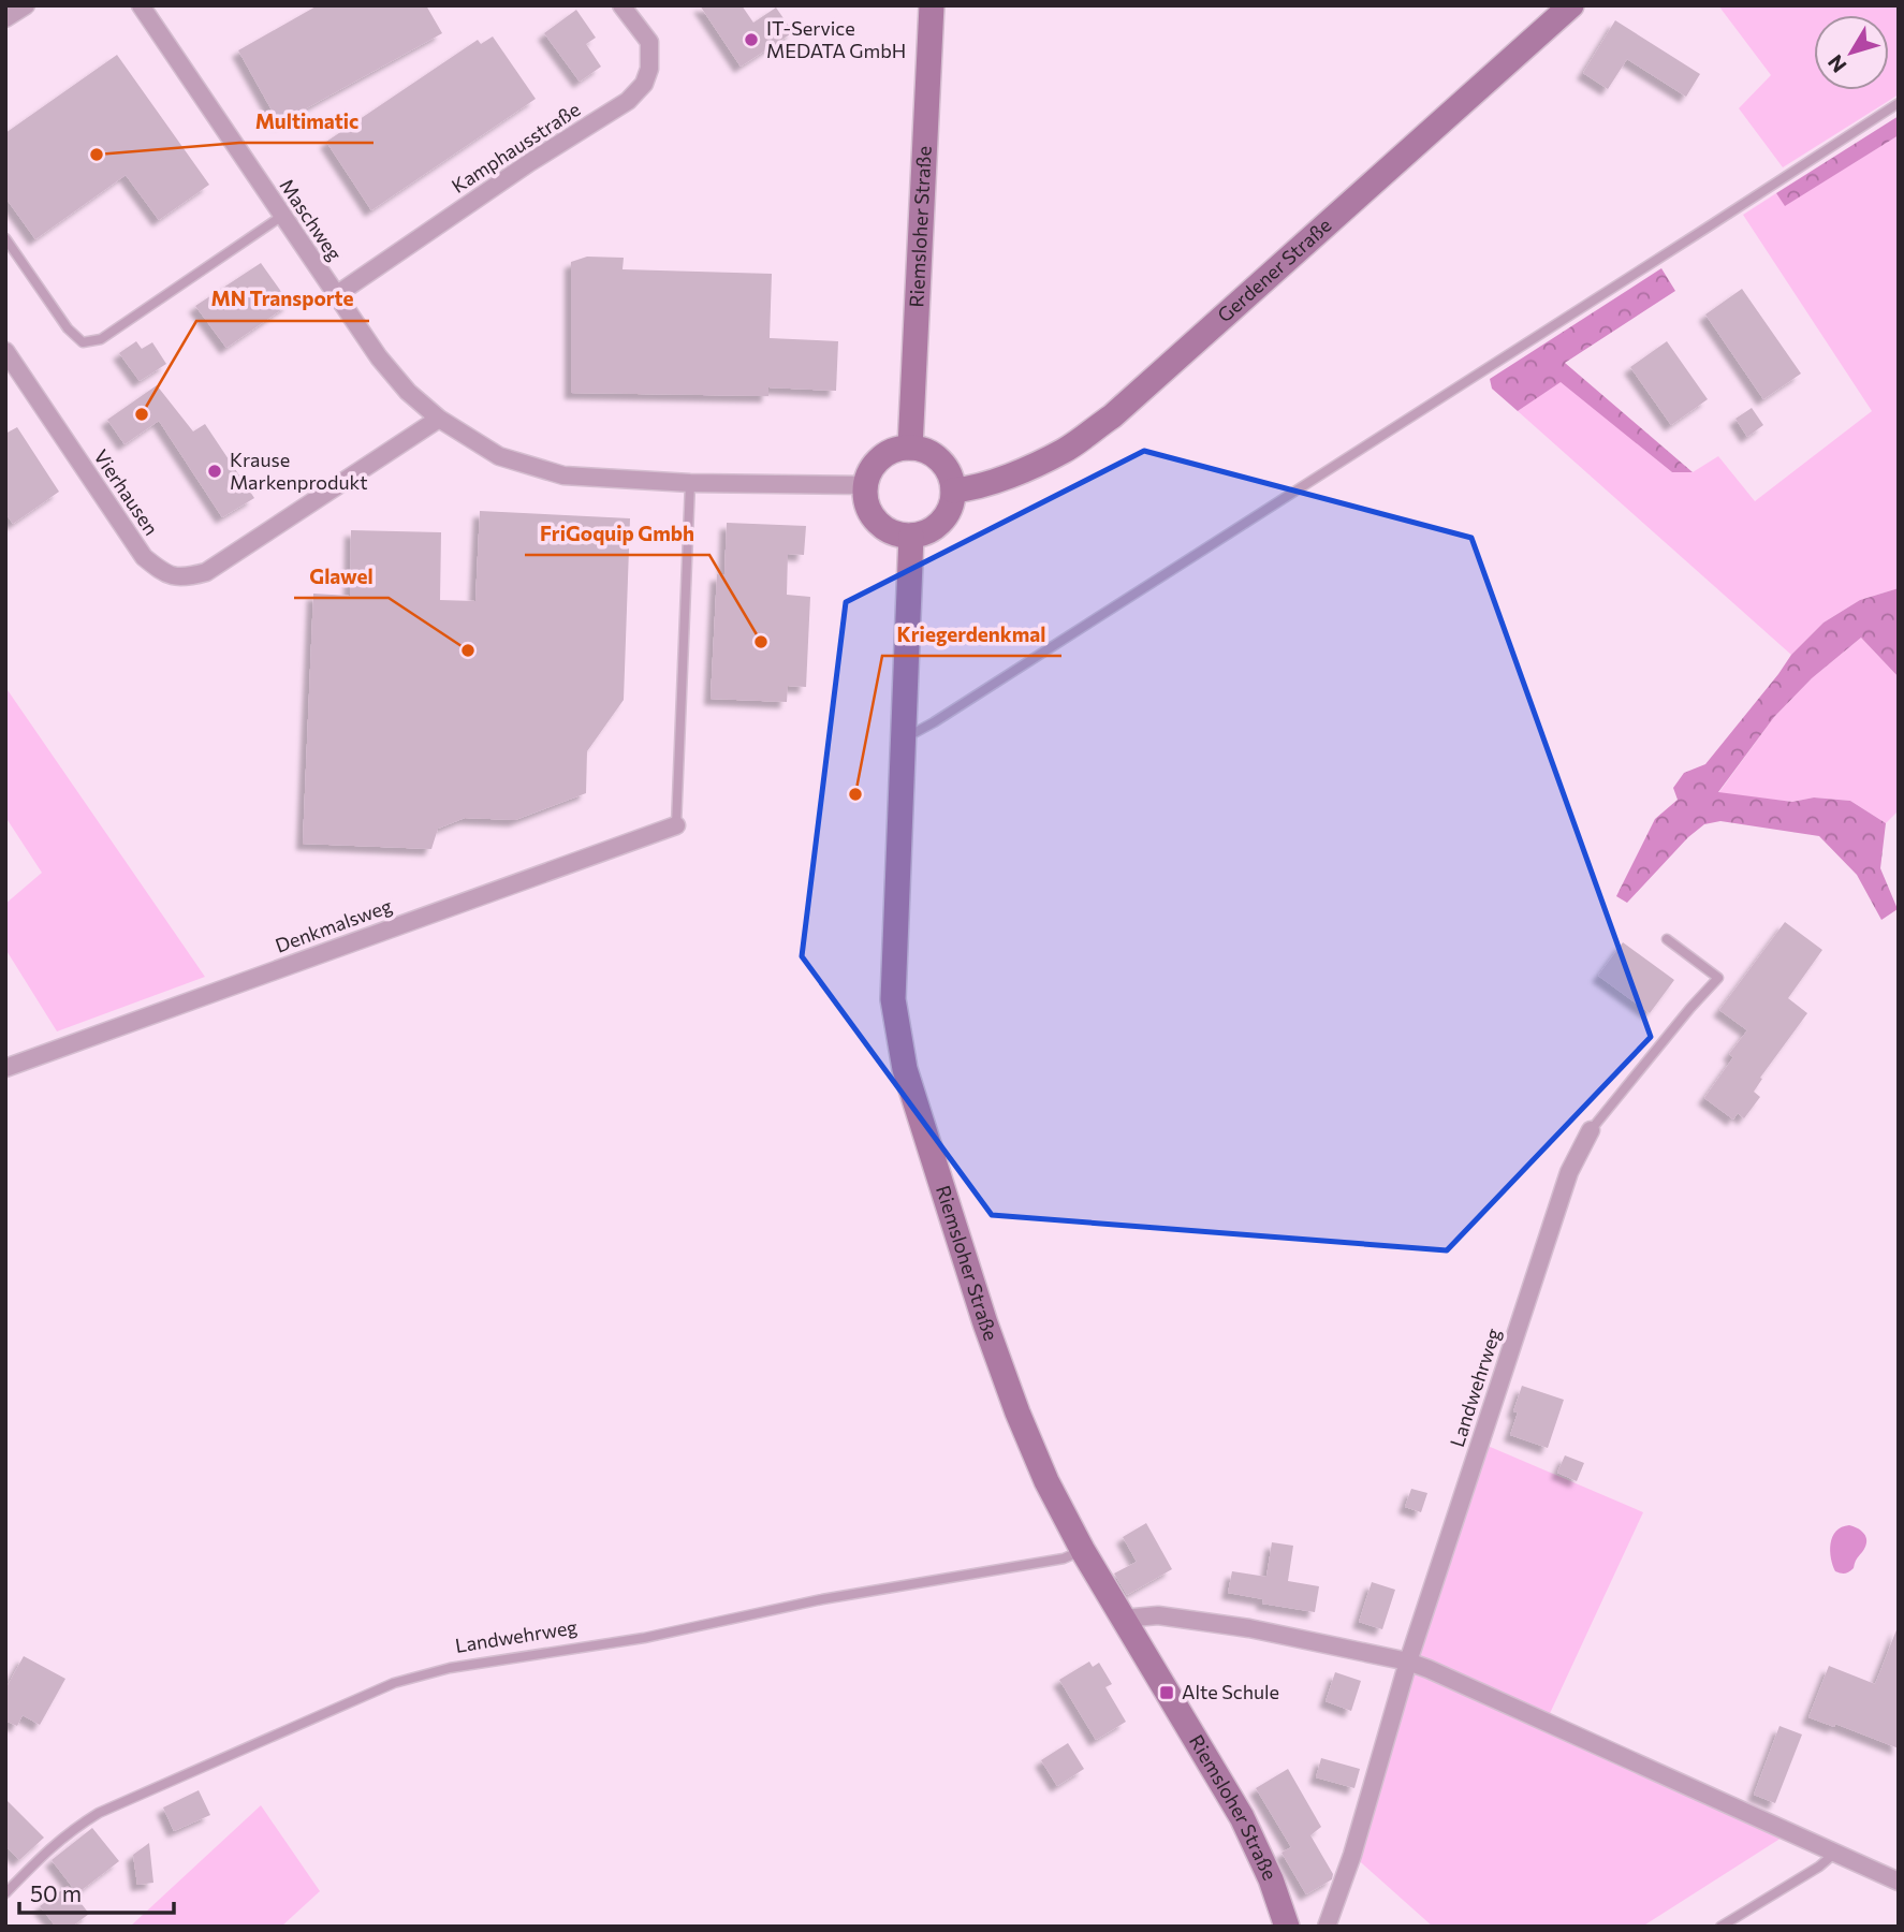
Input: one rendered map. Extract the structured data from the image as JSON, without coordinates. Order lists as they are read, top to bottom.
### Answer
{
  "streets": {
    "main road": ["Riemsloher Straße", "Gerdener Straße"],
    "street": [
      "Kamphausstraße",
      "Maschweg",
      "Vierhausen",
      "Denkmalsweg",
      "Landwehrweg"
    ]
  },
  "crossings": [
    ["Kamphausstraße", "Maschweg"],
    ["Maschweg", "Riemsloher Straße"],
    ["Maschweg", "Gerdener Straße"],
    ["Maschweg", "Vierhausen"],
    ["Riemsloher Straße", "Gerdener Straße"],
    ["Riemsloher Straße", "Landwehrweg"]
  ],
  "places": {
    "other": [
      "IT-Service MEDATA GmbH",
      "Multimatic",
      "MN Transporte",
      "Krause Markenprodukt",
      "FriGoquip Gmbh",
      "Glawel",
      "Kriegerdenkmal"
    ],
    "transit": ["Alte Schule"]
  },
  "scale_bar": "50 m",
  "north": "bottom left"
}
